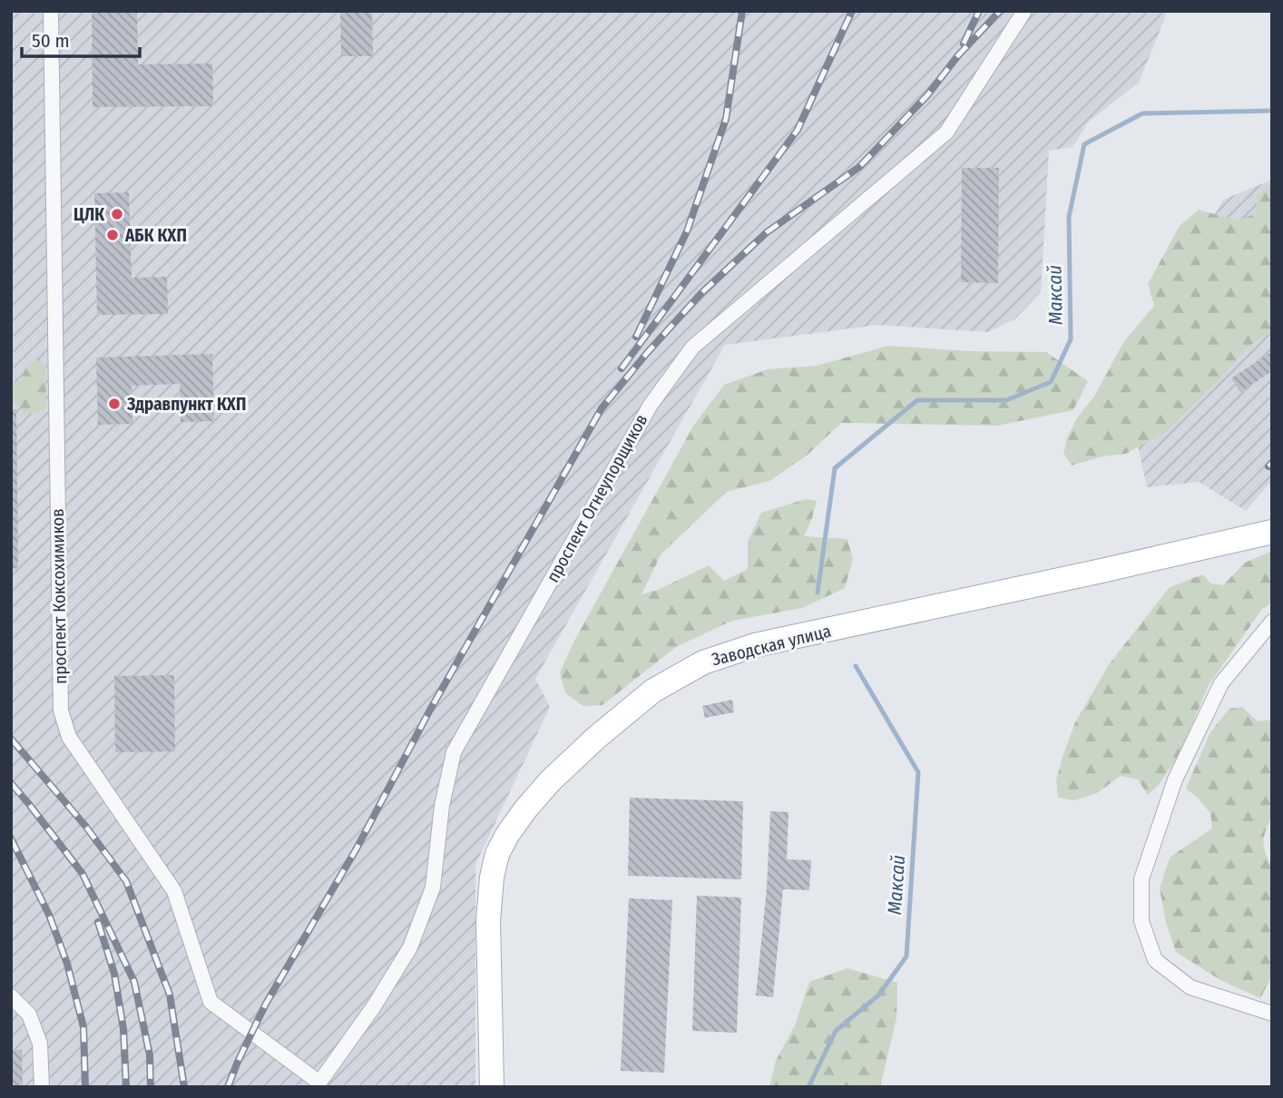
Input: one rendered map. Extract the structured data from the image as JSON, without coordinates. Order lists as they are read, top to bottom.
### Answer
{
  "streets": {
    "main road": ["Заводская улица"],
    "street": ["проспект Огнеупорщиков", "проспект Коксохимиков"]
  },
  "crossings": [
    ["проспект Огнеупорщиков", "проспект Коксохимиков"]
  ],
  "water": ["Максай"],
  "places": ["ЦЛК", "АБК КХП", "Здравпункт КХП"],
  "scale_bar": "50 m"
}
